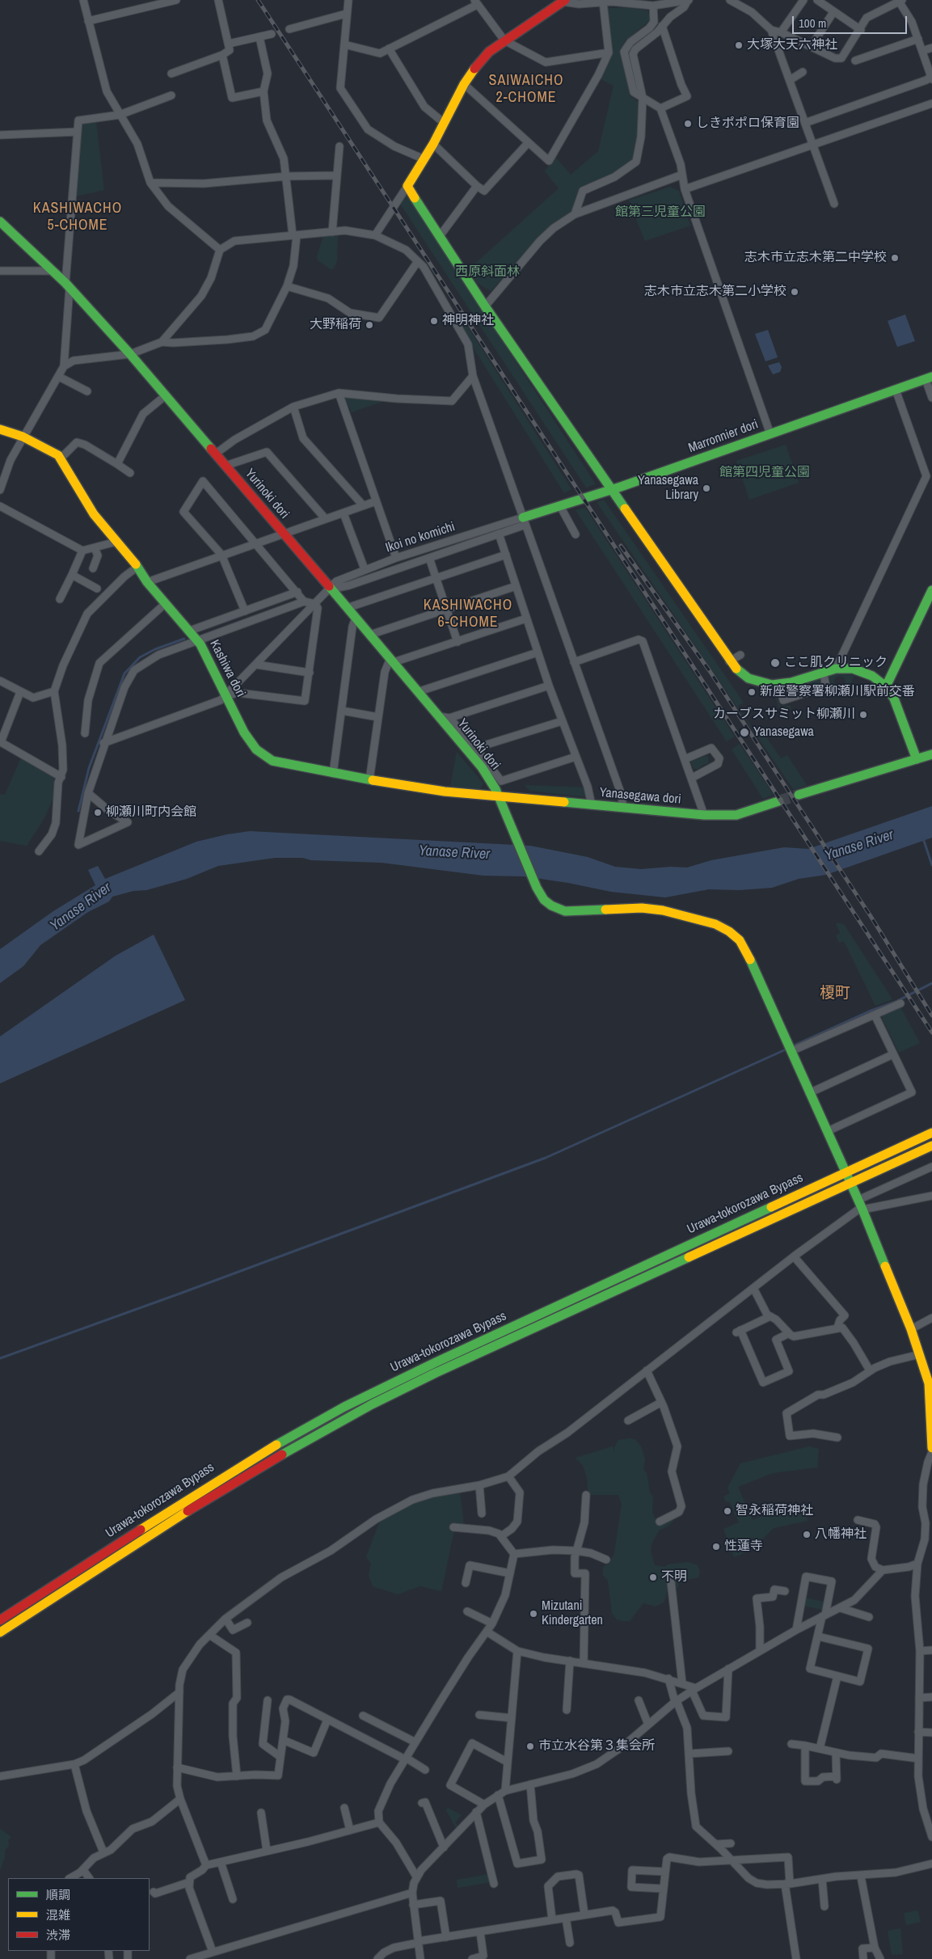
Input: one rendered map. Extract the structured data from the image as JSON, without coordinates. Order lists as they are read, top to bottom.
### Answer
{
  "streets": {
    "main road": [
      "Marronnier dori",
      "Yurinoki dori",
      "Kashiwa dori",
      "Yanasegawa dori",
      "Urawa-tokorozawa Bypass"
    ],
    "street": ["Ikoi no komichi"]
  },
  "crossings": [
    ["Marronnier dori", "Ikoi no komichi"],
    ["Yurinoki dori", "Ikoi no komichi"],
    ["Yurinoki dori", "Kashiwa dori"],
    ["Yurinoki dori", "Yanasegawa dori"],
    ["Yurinoki dori", "Urawa-tokorozawa Bypass"],
    ["Ikoi no komichi", "Kashiwa dori"],
    ["Kashiwa dori", "Yanasegawa dori"]
  ],
  "districts": [
    "SAIWAICHO 2-CHOME",
    "KASHIWACHO 5-CHOME",
    "KASHIWACHO 6-CHOME",
    "榎町"
  ],
  "water": ["Yanase River"],
  "parks": ["館第三児童公園", "西原斜面林", "館第四児童公園"],
  "places": [
    "大塚大天六神社",
    "しきポポロ保育園",
    "志木市立志木第二中学校",
    "志木市立志木第二小学校",
    "神明神社",
    "大野稲荷",
    "Yanasegawa Library",
    "ここ肌クリニック",
    "新座警察署柳瀬川駅前交番",
    "カーブスサミット柳瀬川",
    "Yanasegawa",
    "柳瀬川町内会館",
    "智永稲荷神社",
    "八幡神社",
    "性蓮寺",
    "不明",
    "Mizutani Kindergarten",
    "市立水谷第３集会所"
  ],
  "legend": ["順調", "混雑", "渋滞"],
  "scale_bar": "100 m"
}
